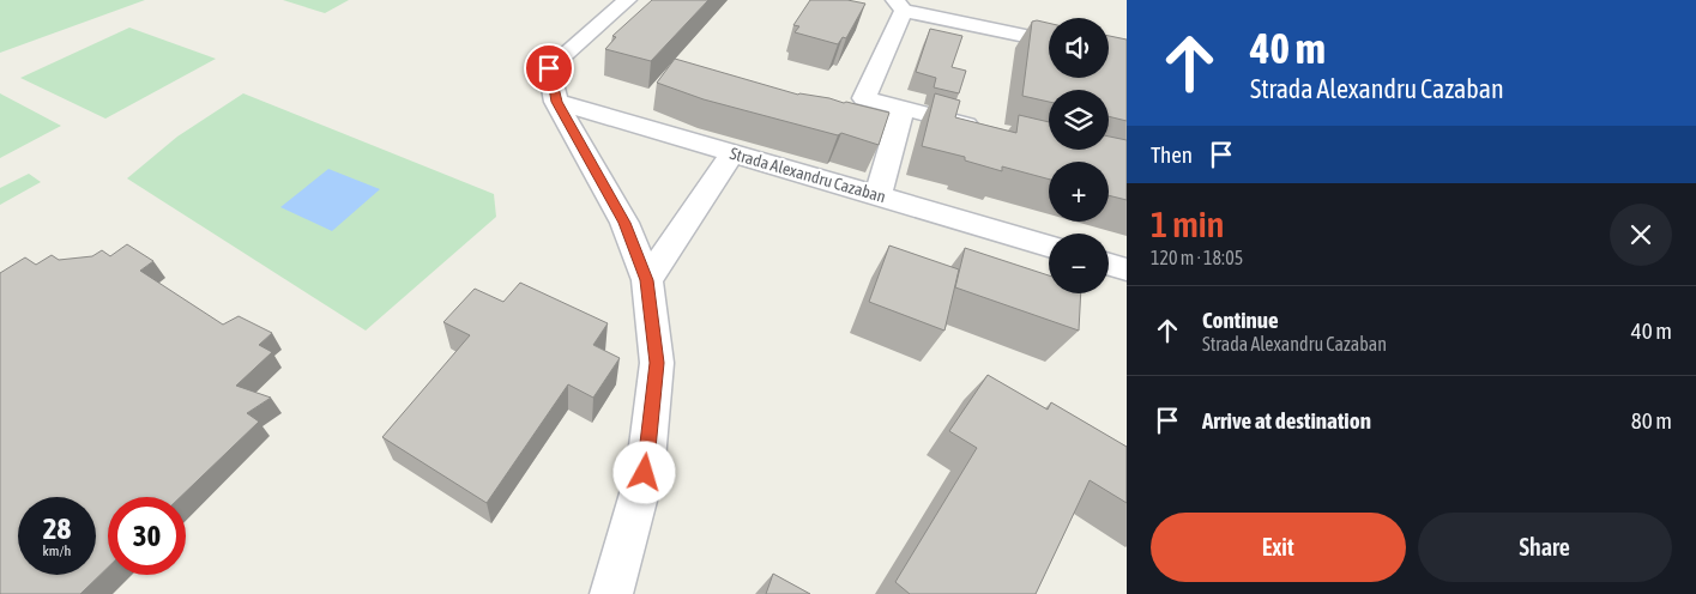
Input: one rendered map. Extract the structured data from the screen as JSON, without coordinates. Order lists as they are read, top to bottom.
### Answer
{
  "streets": {
    "street": ["Strada Alexandru Cazaban"]
  },
  "page": {
    "turn": ["40 m", "Strada Alexandru Cazaban"],
    "map_buttons": ["+", "−"],
    "then": "Then",
    "heading": ["1 min", "120 m · 18:05"],
    "list": [
      {
        "name": "Continue",
        "note": "Strada Alexandru Cazaban",
        "value": "40 m"
      },
      {
        "name": "Arrive at destination",
        "value": "80 m"
      }
    ],
    "speed": "28 km/h",
    "limit": "30",
    "buttons": ["Exit", "Share"]
  }
}
